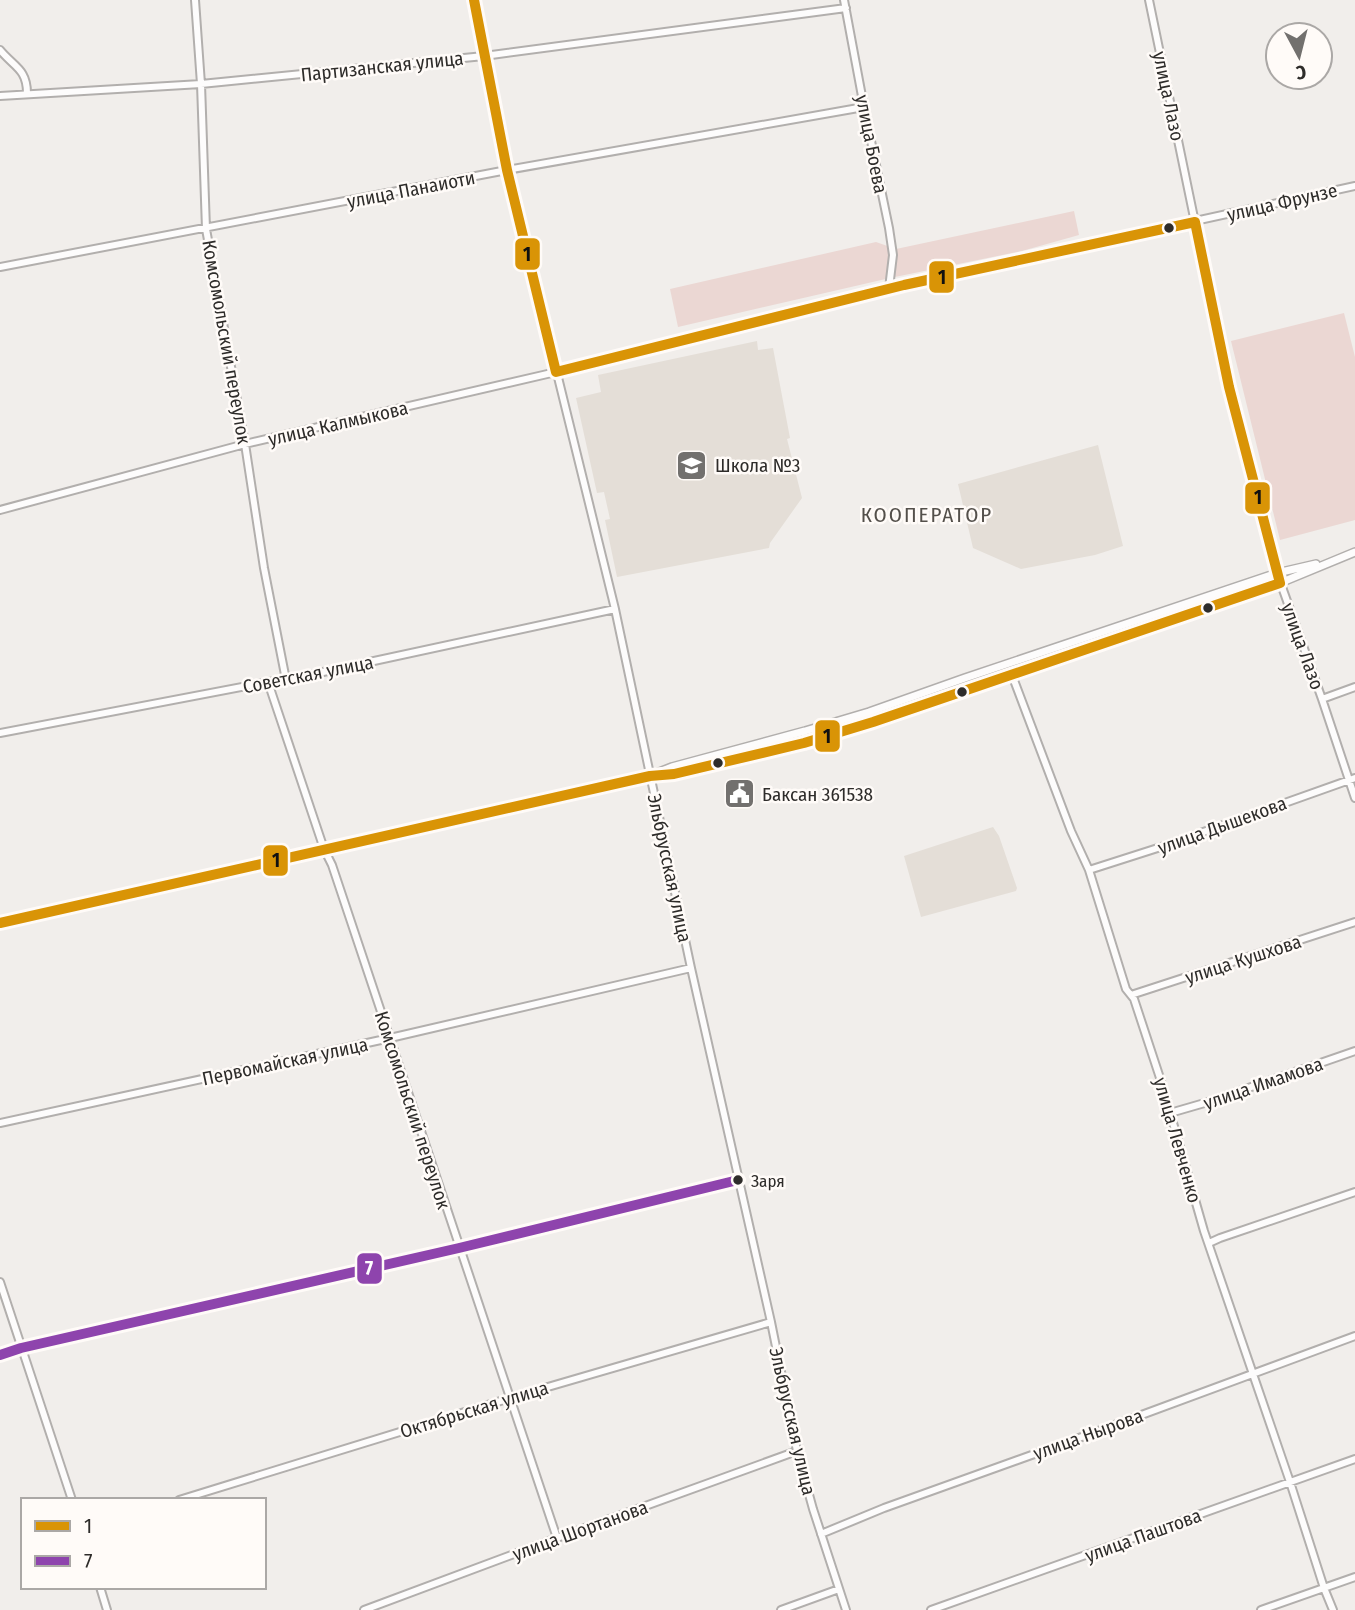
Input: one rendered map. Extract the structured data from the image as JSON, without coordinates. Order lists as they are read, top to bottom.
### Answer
{
  "streets": {
    "street": [
      "Партизанская улица",
      "улица Лазо",
      "улица Боева",
      "улица Панаиоти",
      "улица Фрунзе",
      "Комсомольский переулок",
      "улица Калмыкова",
      "Советская улица",
      "улица Дышекова",
      "Эльбрусская улица",
      "улица Кушхова",
      "Первомайская улица",
      "улица Имамова",
      "улица Левченко",
      "Октябрьская улица",
      "улица Нырова",
      "улица Шортанова",
      "улица Паштова"
    ]
  },
  "crossings": [
    ["Партизанская улица", "улица Боева"],
    ["Партизанская улица", "Комсомольский переулок"],
    ["Партизанская улица", "Эльбрусская улица"],
    ["улица Лазо", "улица Фрунзе"],
    ["улица Лазо", "улица Дышекова"],
    ["улица Боева", "улица Панаиоти"],
    ["улица Боева", "улица Фрунзе"],
    ["улица Панаиоти", "Комсомольский переулок"],
    ["улица Панаиоти", "Эльбрусская улица"],
    ["улица Фрунзе", "улица Калмыкова"],
    ["улица Фрунзе", "Эльбрусская улица"],
    ["Комсомольский переулок", "улица Калмыкова"],
    ["Комсомольский переулок", "Советская улица"],
    ["Комсомольский переулок", "Первомайская улица"],
    ["Комсомольский переулок", "Октябрьская улица"],
    ["Комсомольский переулок", "улица Шортанова"],
    ["улица Калмыкова", "Эльбрусская улица"],
    ["Советская улица", "Эльбрусская улица"],
    ["улица Дышекова", "улица Левченко"],
    ["Эльбрусская улица", "Первомайская улица"],
    ["Эльбрусская улица", "Октябрьская улица"],
    ["Эльбрусская улица", "улица Нырова"],
    ["Эльбрусская улица", "улица Шортанова"],
    ["улица Кушхова", "улица Левченко"],
    ["улица Имамова", "улица Левченко"],
    ["улица Левченко", "улица Нырова"],
    ["улица Левченко", "улица Паштова"]
  ],
  "districts": ["КООПЕРАТОР"],
  "places": {
    "school or university": ["Школа №3"],
    "public building": ["Баксан 361538"],
    "other": ["Заря"]
  },
  "lines": ["transit line 1", "transit line 7"],
  "legend": ["1", "7"],
  "north": "bottom"
}
